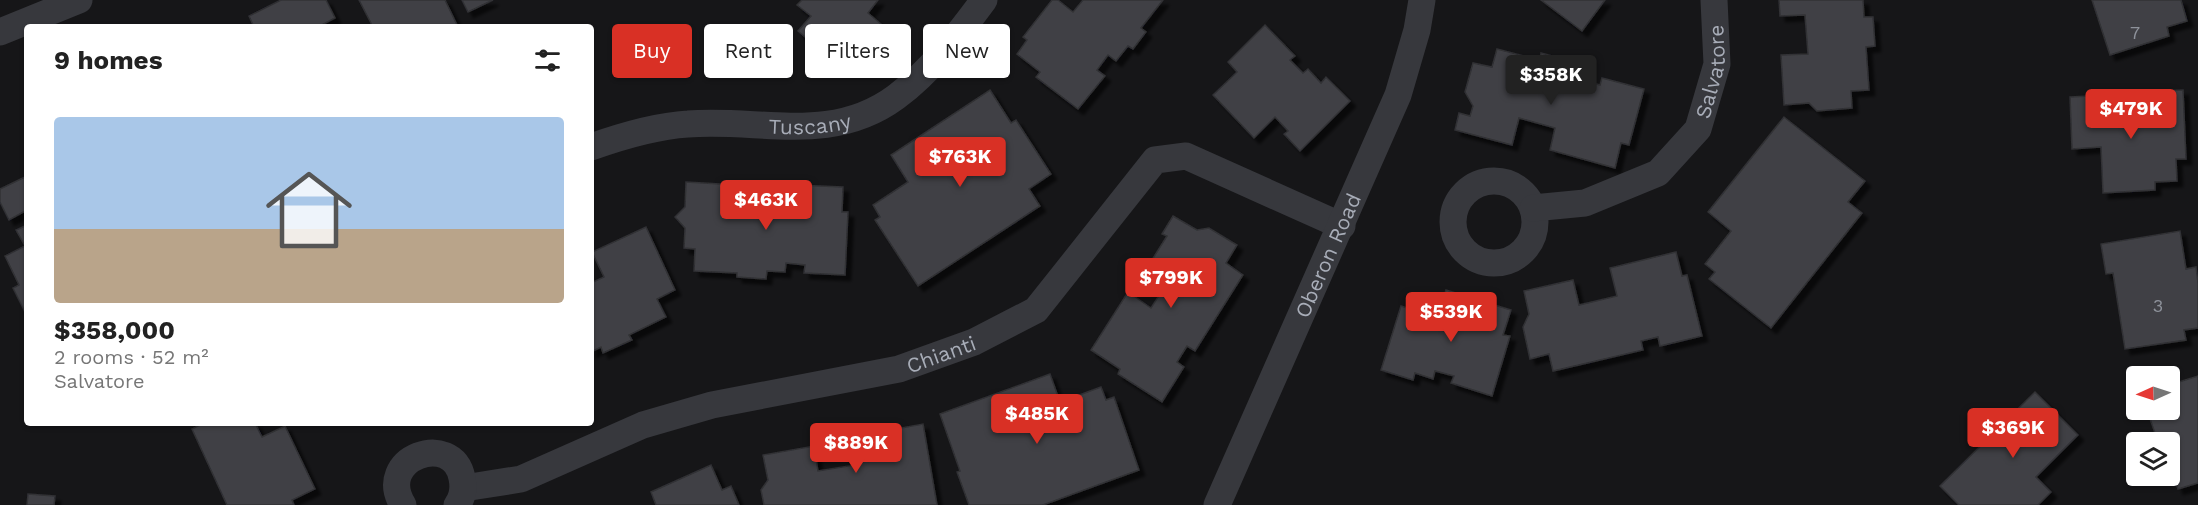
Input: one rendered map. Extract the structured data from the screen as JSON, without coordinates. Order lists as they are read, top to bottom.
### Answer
{
  "streets": {
    "street": [
      "Salvatore",
      "Tuscany",
      "Oberon Road",
      "Chianti"
    ]
  },
  "crossings": [
    ["Oberon Road", "Chianti"]
  ],
  "house_numbers": ["7", "3"],
  "north": "left",
  "page": {
    "chip": [
      "Buy",
      "Rent",
      "Filters",
      "New"
    ],
    "heading": "9 homes",
    "price": [
      "$358K",
      "$479K",
      "$763K",
      "$463K",
      "$799K",
      "$539K",
      "$485K",
      "$369K",
      "$889K"
    ],
    "list": [
      {
        "name": "$358,000",
        "note": "2 rooms · 52 m² · Salvatore"
      }
    ]
  }
}
